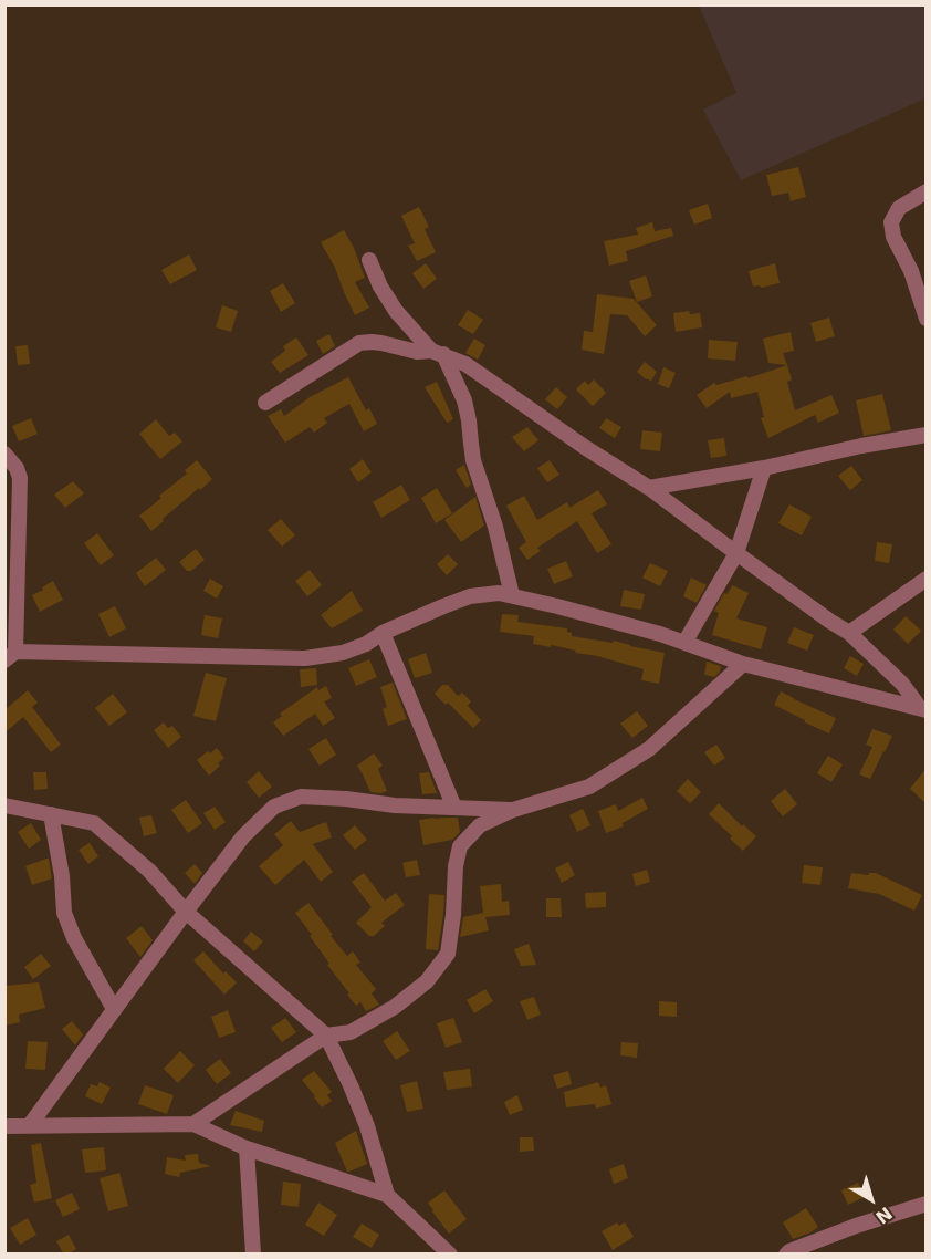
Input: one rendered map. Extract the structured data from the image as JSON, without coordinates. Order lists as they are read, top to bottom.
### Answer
{
  "north": "bottom right"
}
